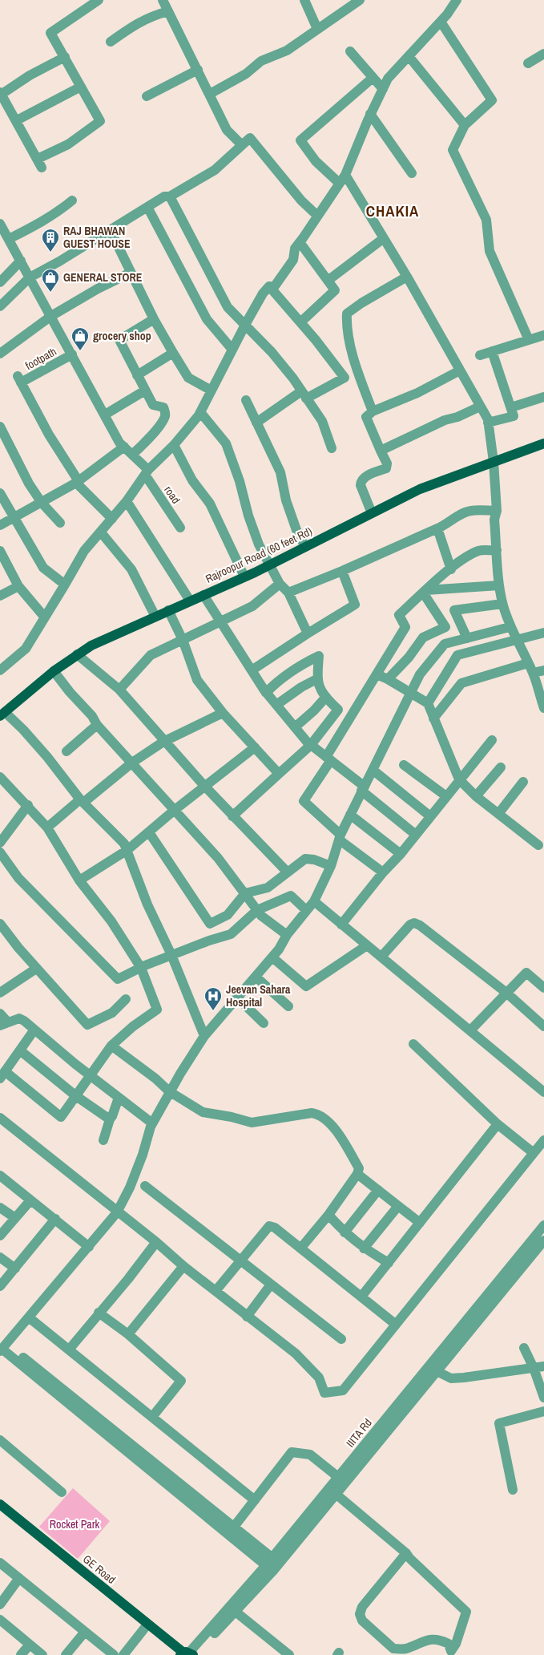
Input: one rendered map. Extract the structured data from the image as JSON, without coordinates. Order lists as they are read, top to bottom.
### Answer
{
  "streets": {
    "main road": ["Rajroopur Road (60 feet Rd)", "GE Road"],
    "street": ["footpath", "road", "IIITA Rd"]
  },
  "crossings": [
    ["footpath", "road"],
    ["IIITA Rd", "GE Road"]
  ],
  "districts": ["CHAKIA"],
  "parks": ["Rocket Park"],
  "places": {
    "building": ["RAJ BHAWAN GUEST HOUSE"],
    "shop": ["GENERAL STORE", "grocery shop"],
    "hospital": ["Jeevan Sahara Hospital"]
  }
}
